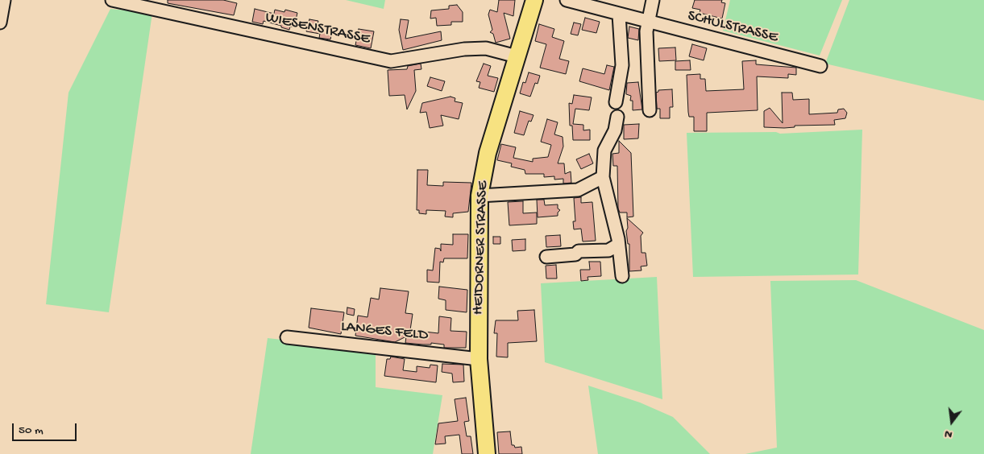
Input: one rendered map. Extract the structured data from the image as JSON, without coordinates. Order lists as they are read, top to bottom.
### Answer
{
  "streets": {
    "main road": ["HEIDORNER STRASSE"],
    "street": ["SCHULSTRASSE", "WIESENSTRASSE", "LANGES FELD"]
  },
  "crossings": [
    ["WIESENSTRASSE", "HEIDORNER STRASSE"],
    ["HEIDORNER STRASSE", "LANGES FELD"]
  ],
  "scale_bar": "50 m",
  "north": "bottom"
}
